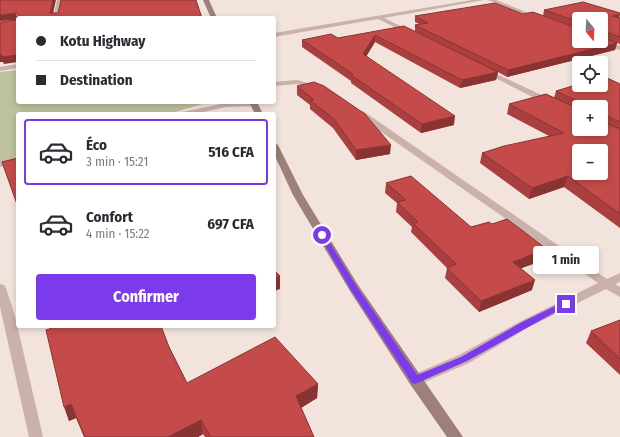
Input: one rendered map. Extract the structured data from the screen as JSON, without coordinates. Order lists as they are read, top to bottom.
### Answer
{
  "north": "bottom",
  "page": {
    "map_buttons": ["+", "−"],
    "banner": ["Kotu Highway", "Destination"],
    "list": [
      {
        "name": "Éco",
        "note": "3 min · 15:21",
        "value": "516 CFA"
      },
      {
        "name": "Confort",
        "note": "4 min · 15:22",
        "value": "697 CFA"
      }
    ],
    "bubble": "1 min",
    "buttons": "Confirmer"
  }
}
